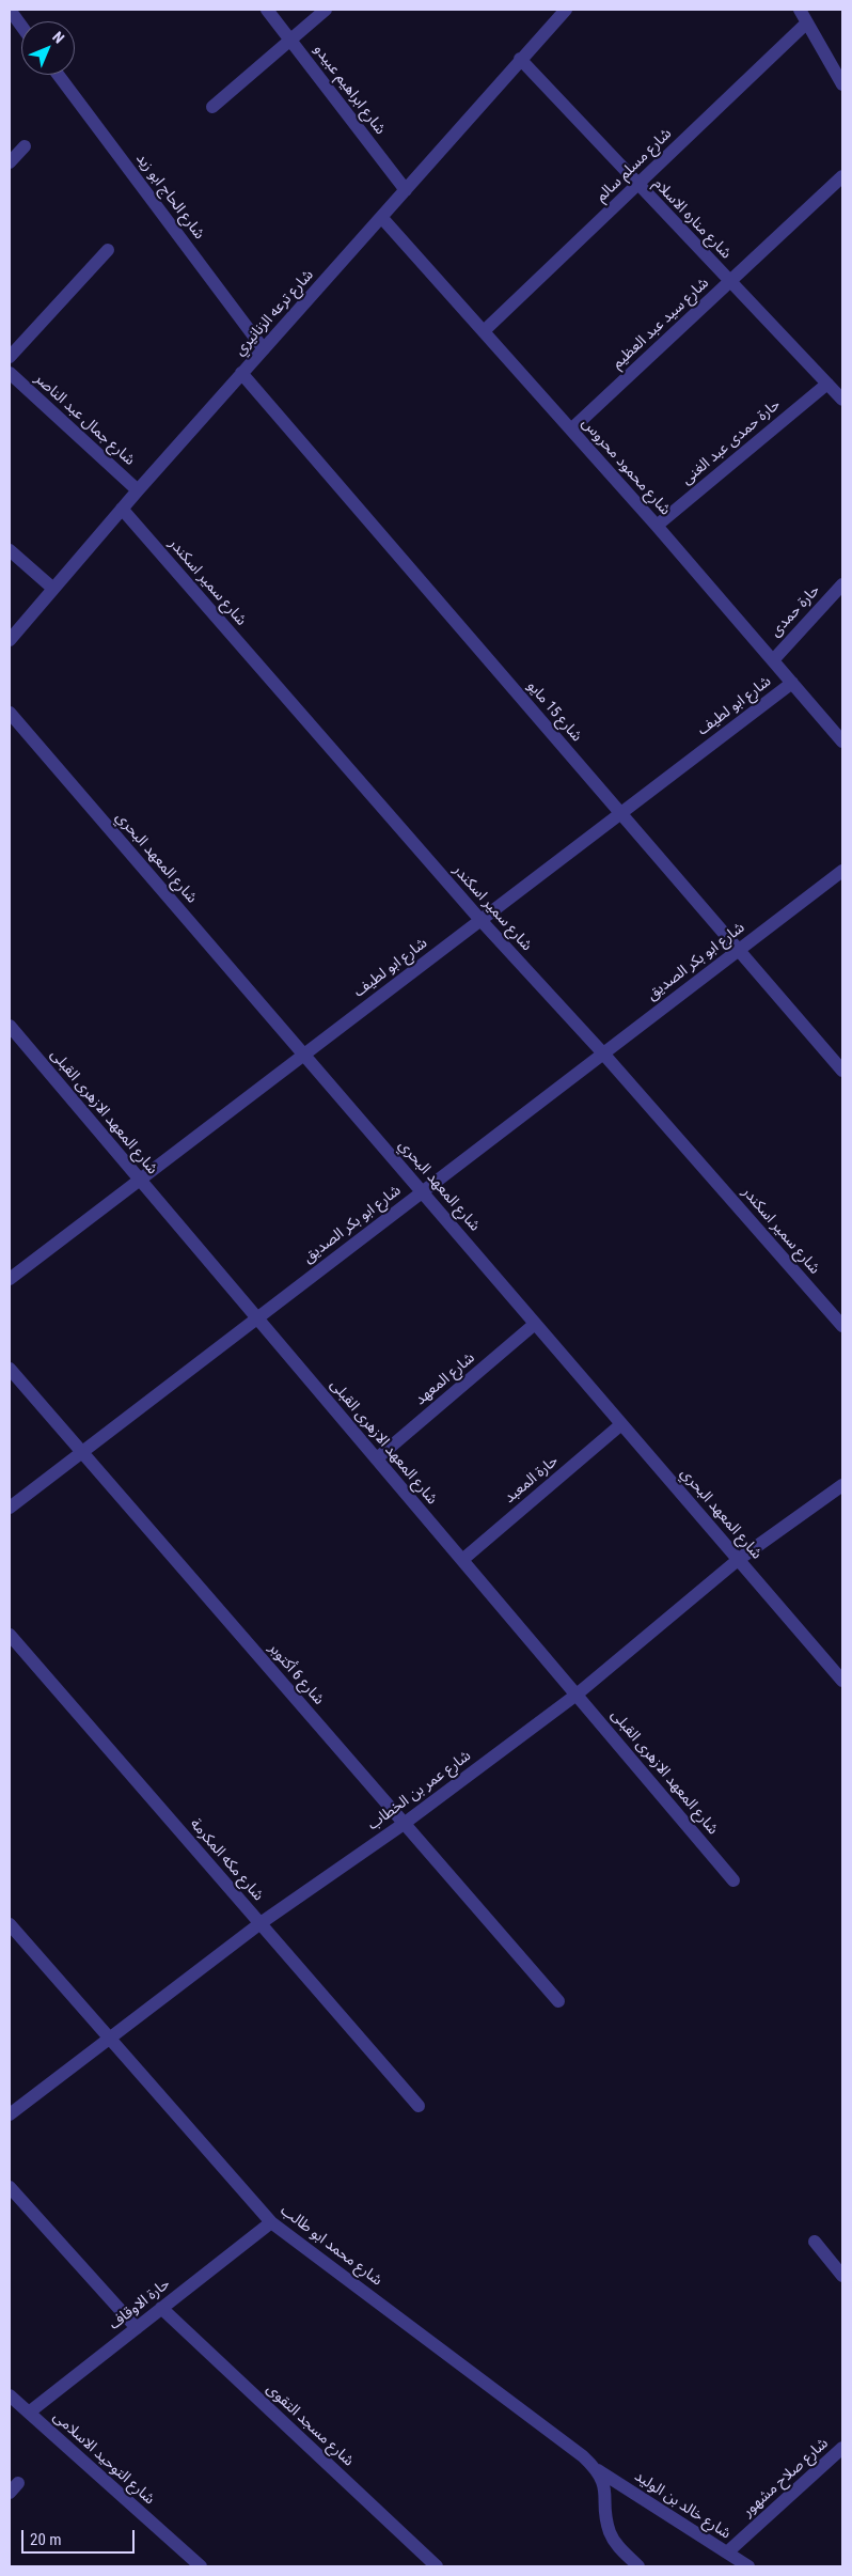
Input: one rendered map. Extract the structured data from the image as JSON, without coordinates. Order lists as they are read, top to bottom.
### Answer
{
  "streets": {
    "street": [
      "شارع ابراهيم عبيدو",
      "شارع مسلم سالم",
      "شارع الحاج ابو زيد",
      "شارع مناره الاسلام",
      "شارع ترعه الزنانيري",
      "شارع سيد عبد العظيم",
      "شارع جمال عبد الناصر",
      "حارة حمدى عبد الغنى",
      "شارع محمود محروس",
      "شارع سمير اسكندر",
      "حارة حمدى",
      "شارع ابو لطيف",
      "شارع 15 مايو",
      "شارع المعهد البحري",
      "شارع ابو بكر الصديق",
      "شارع المعهد الازهرى القبلى",
      "شارع المعهد",
      "حارة المعبد",
      "شارع 6 أكتوبر",
      "شارع عمر بن الخطاب",
      "شارع مكه المكرمة",
      "شارع محمد ابو طالب",
      "حارة الاوقاف",
      "شارع مسجد التقوى",
      "شارع التوحيد الاسلامى",
      "شارع صلاح مشهور",
      "شارع خالد بن الوليد"
    ]
  },
  "crossings": [
    ["شارع ابراهيم عبيدو", "شارع ترعه الزنانيري"],
    ["شارع مسلم سالم", "شارع مناره الاسلام"],
    ["شارع مسلم سالم", "شارع محمود محروس"],
    ["شارع الحاج ابو زيد", "شارع ترعه الزنانيري"],
    ["شارع مناره الاسلام", "شارع ترعه الزنانيري"],
    ["شارع مناره الاسلام", "شارع سيد عبد العظيم"],
    ["شارع مناره الاسلام", "حارة حمدى عبد الغنى"],
    ["شارع ترعه الزنانيري", "شارع جمال عبد الناصر"],
    ["شارع ترعه الزنانيري", "شارع محمود محروس"],
    ["شارع ترعه الزنانيري", "شارع سمير اسكندر"],
    ["شارع ترعه الزنانيري", "شارع 15 مايو"],
    ["شارع سيد عبد العظيم", "شارع محمود محروس"],
    ["حارة حمدى عبد الغنى", "شارع محمود محروس"],
    ["شارع محمود محروس", "حارة حمدى"],
    ["شارع محمود محروس", "شارع ابو لطيف"],
    ["شارع سمير اسكندر", "شارع ابو لطيف"],
    ["شارع سمير اسكندر", "شارع ابو بكر الصديق"],
    ["شارع ابو لطيف", "شارع 15 مايو"],
    ["شارع ابو لطيف", "شارع المعهد البحري"],
    ["شارع ابو لطيف", "شارع المعهد الازهرى القبلى"],
    ["شارع 15 مايو", "شارع ابو بكر الصديق"],
    ["شارع المعهد البحري", "شارع ابو بكر الصديق"],
    ["شارع المعهد البحري", "شارع المعهد"],
    ["شارع المعهد البحري", "حارة المعبد"],
    ["شارع المعهد البحري", "شارع عمر بن الخطاب"],
    ["شارع ابو بكر الصديق", "شارع المعهد الازهرى القبلى"],
    ["شارع ابو بكر الصديق", "شارع 6 أكتوبر"],
    ["شارع المعهد الازهرى القبلى", "شارع المعهد"],
    ["شارع المعهد الازهرى القبلى", "حارة المعبد"],
    ["شارع المعهد الازهرى القبلى", "شارع عمر بن الخطاب"],
    ["شارع 6 أكتوبر", "شارع عمر بن الخطاب"],
    ["شارع عمر بن الخطاب", "شارع مكه المكرمة"],
    ["شارع عمر بن الخطاب", "شارع محمد ابو طالب"],
    ["شارع محمد ابو طالب", "حارة الاوقاف"],
    ["شارع محمد ابو طالب", "شارع خالد بن الوليد"],
    ["حارة الاوقاف", "شارع مسجد التقوى"],
    ["حارة الاوقاف", "شارع التوحيد الاسلامى"],
    ["شارع صلاح مشهور", "شارع خالد بن الوليد"]
  ],
  "scale_bar": "20 m",
  "north": "top right"
}
